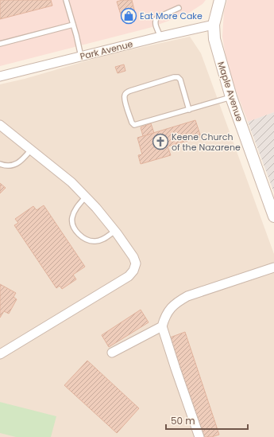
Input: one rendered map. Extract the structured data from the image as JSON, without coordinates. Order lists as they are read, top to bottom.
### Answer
{
  "streets": {
    "street": ["Park Avenue", "Maple Avenue"]
  },
  "crossings": [
    ["Park Avenue", "Maple Avenue"]
  ],
  "places": {
    "shop": ["Eat More Cake"],
    "church": ["Keene Church of the Nazarene"]
  },
  "scale_bar": "50 m"
}
